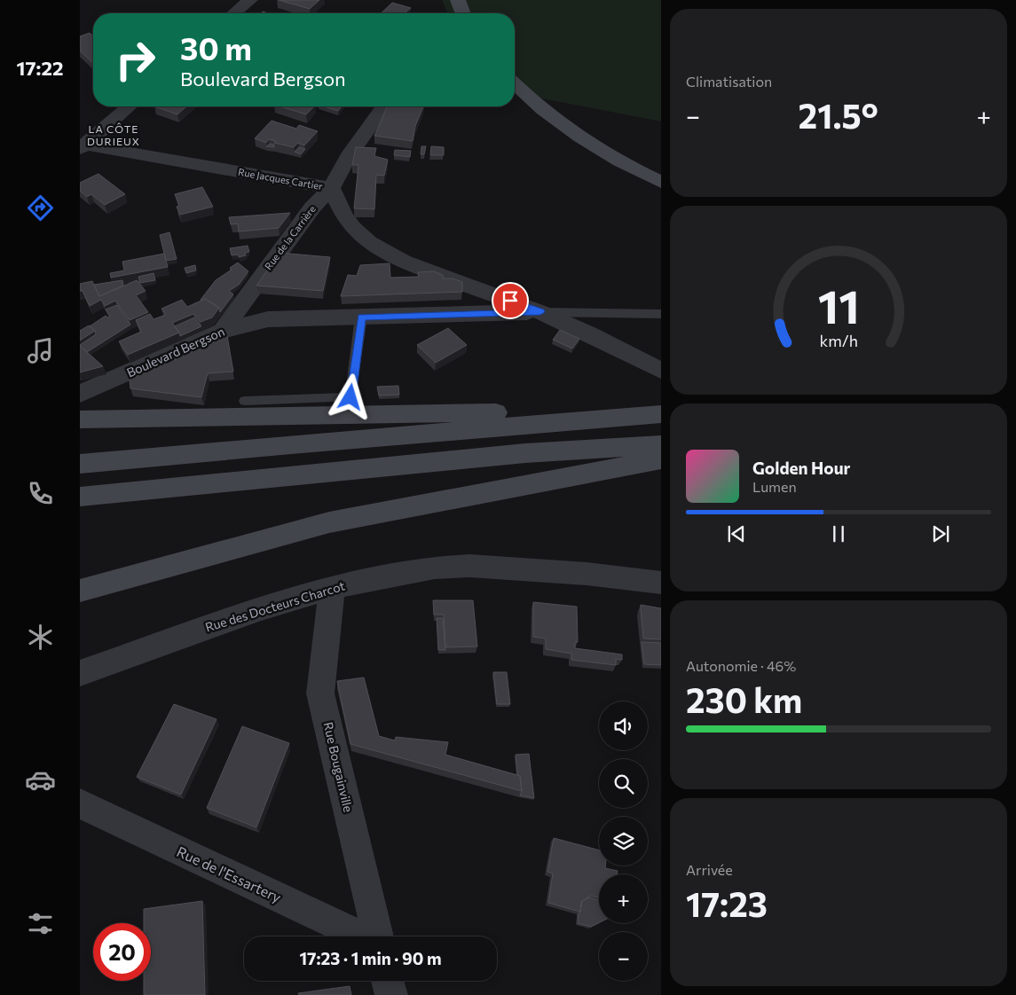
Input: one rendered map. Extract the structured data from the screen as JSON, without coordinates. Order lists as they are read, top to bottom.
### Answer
{
  "streets": {
    "street": [
      "Rue Jacques Cartier",
      "Rue de la Carrière",
      "Boulevard Bergson",
      "Rue des Docteurs Charcot",
      "Rue Bougainville",
      "Rue de l'Essartery"
    ]
  },
  "crossings": [
    ["Rue Jacques Cartier", "Rue de la Carrière"],
    ["Rue Jacques Cartier", "Boulevard Bergson"],
    ["Rue de la Carrière", "Boulevard Bergson"],
    ["Rue des Docteurs Charcot", "Rue Bougainville"]
  ],
  "districts": ["LA CÔTE DURIEUX"],
  "page": {
    "tabs": "17:22",
    "tile": [
      "Climatisation",
      ["Autonomie · 46%", "230 km"],
      ["Arrivée", "17:23"]
    ],
    "turn": ["30 m", "Boulevard Bergson"],
    "heat": ["−", "21.5°", "+"],
    "song": ["Golden Hour", "Lumen"],
    "map_buttons": ["+", "−"],
    "limit": "20",
    "trip": "17:23 · 1 min · 90 m",
    "gauge": ["11", "km/h"]
  }
}
